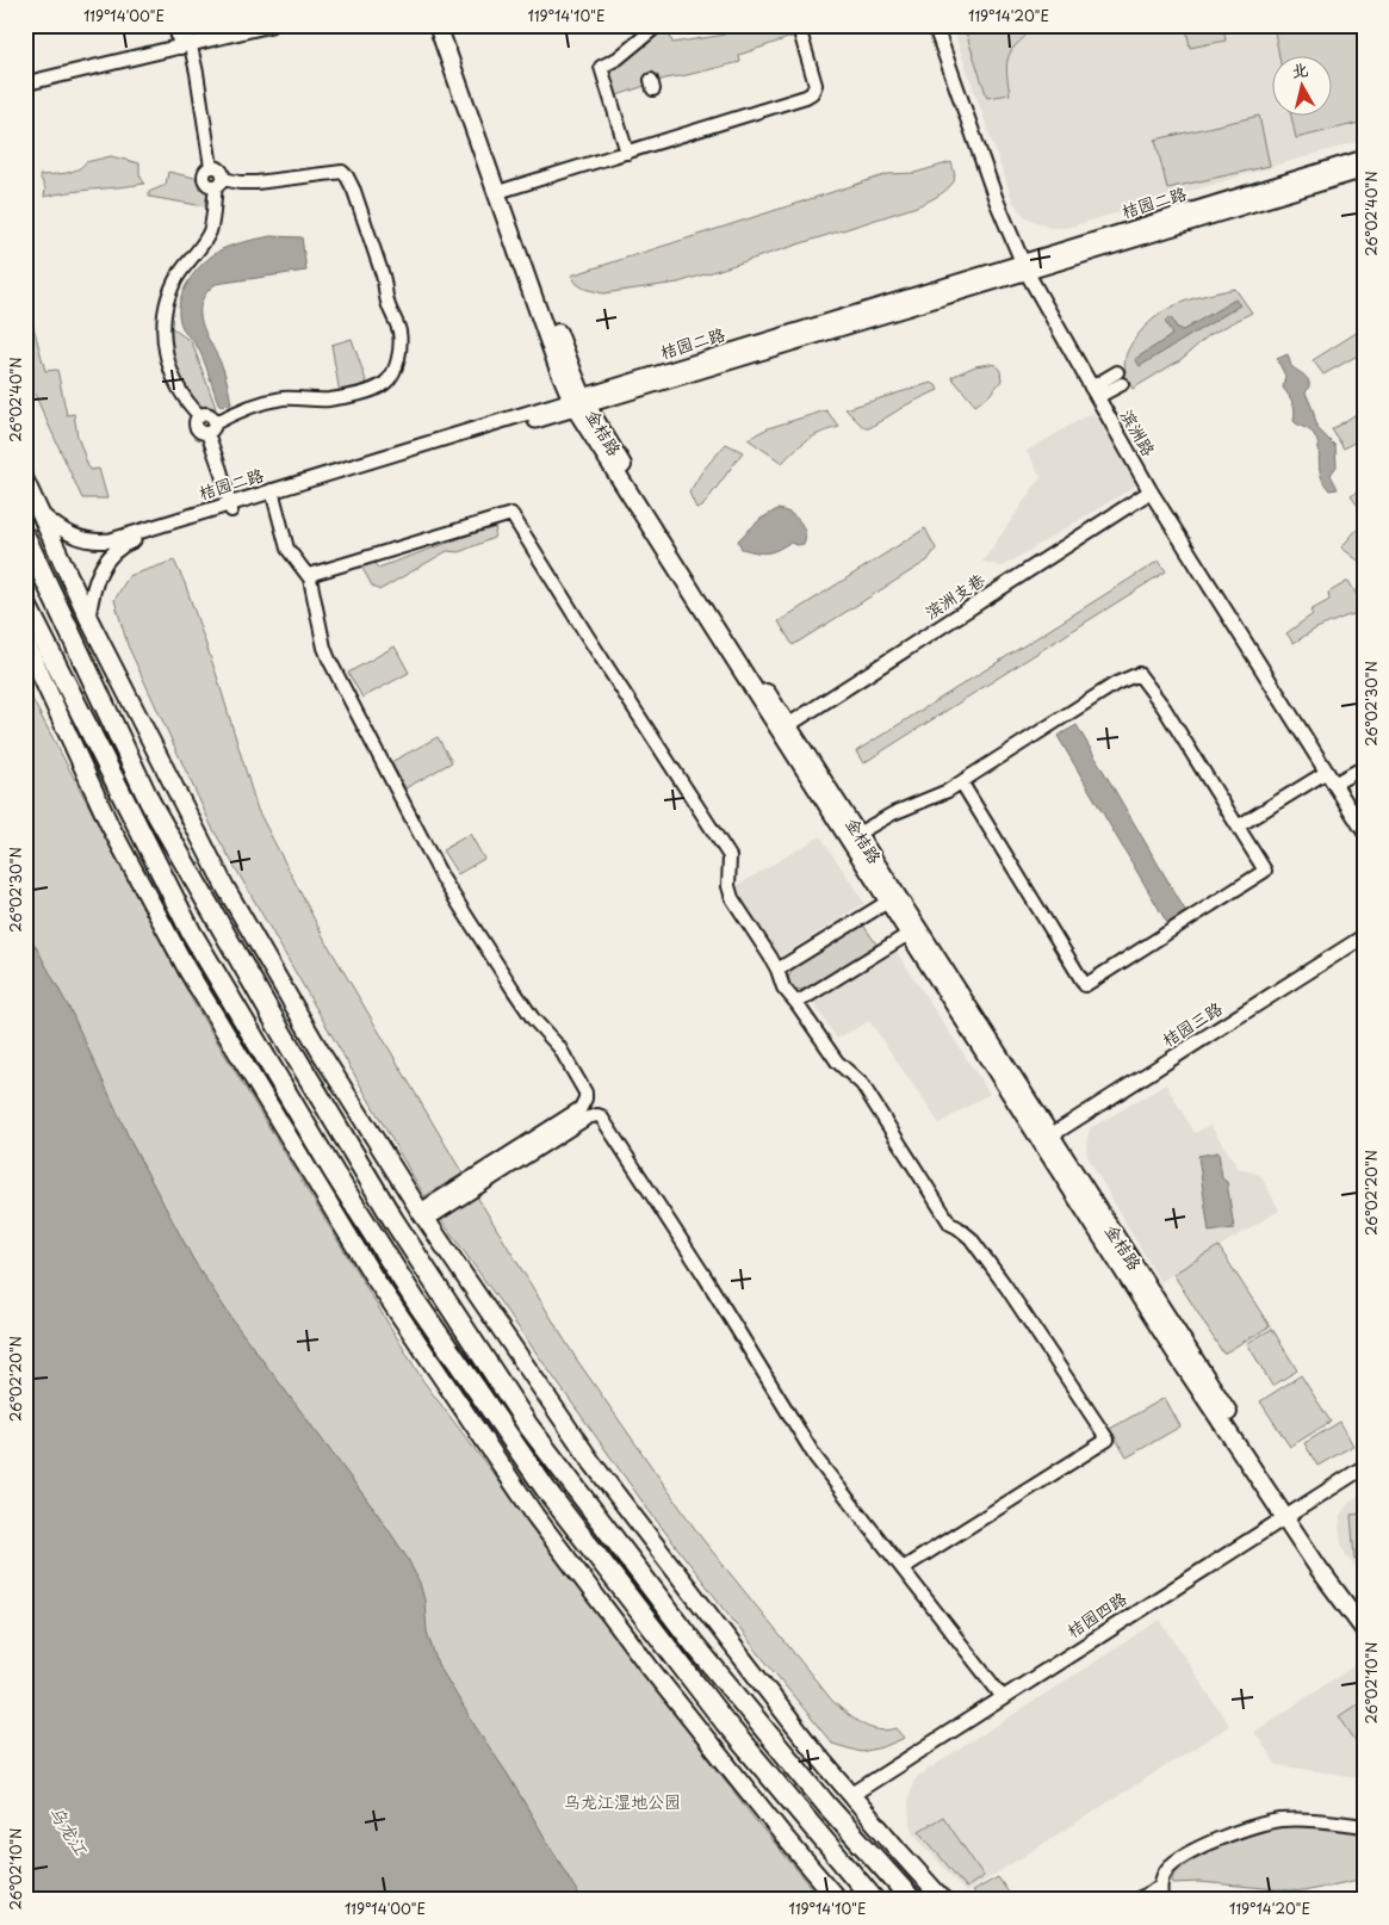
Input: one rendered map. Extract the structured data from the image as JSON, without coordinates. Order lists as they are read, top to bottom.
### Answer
{
  "streets": {
    "main road": ["金桔路"],
    "street": [
      "桔园二路",
      "滨洲路",
      "滨洲支巷",
      "桔园三路",
      "桔园四路"
    ]
  },
  "crossings": [
    ["桔园二路", "金桔路"],
    ["桔园二路", "滨洲路"],
    ["金桔路", "滨洲支巷"],
    ["金桔路", "桔园三路"],
    ["金桔路", "桔园四路"],
    ["滨洲路", "滨洲支巷"]
  ],
  "water": ["乌龙江"],
  "parks": ["乌龙江湿地公园"],
  "north": "top",
  "coordinates": [
    "119°14'00\"E",
    "119°14'10\"E",
    "119°14'20\"E",
    "26°02'40\"N",
    "26°02'30\"N",
    "26°02'20\"N",
    "26°02'10\"N"
  ]
}
